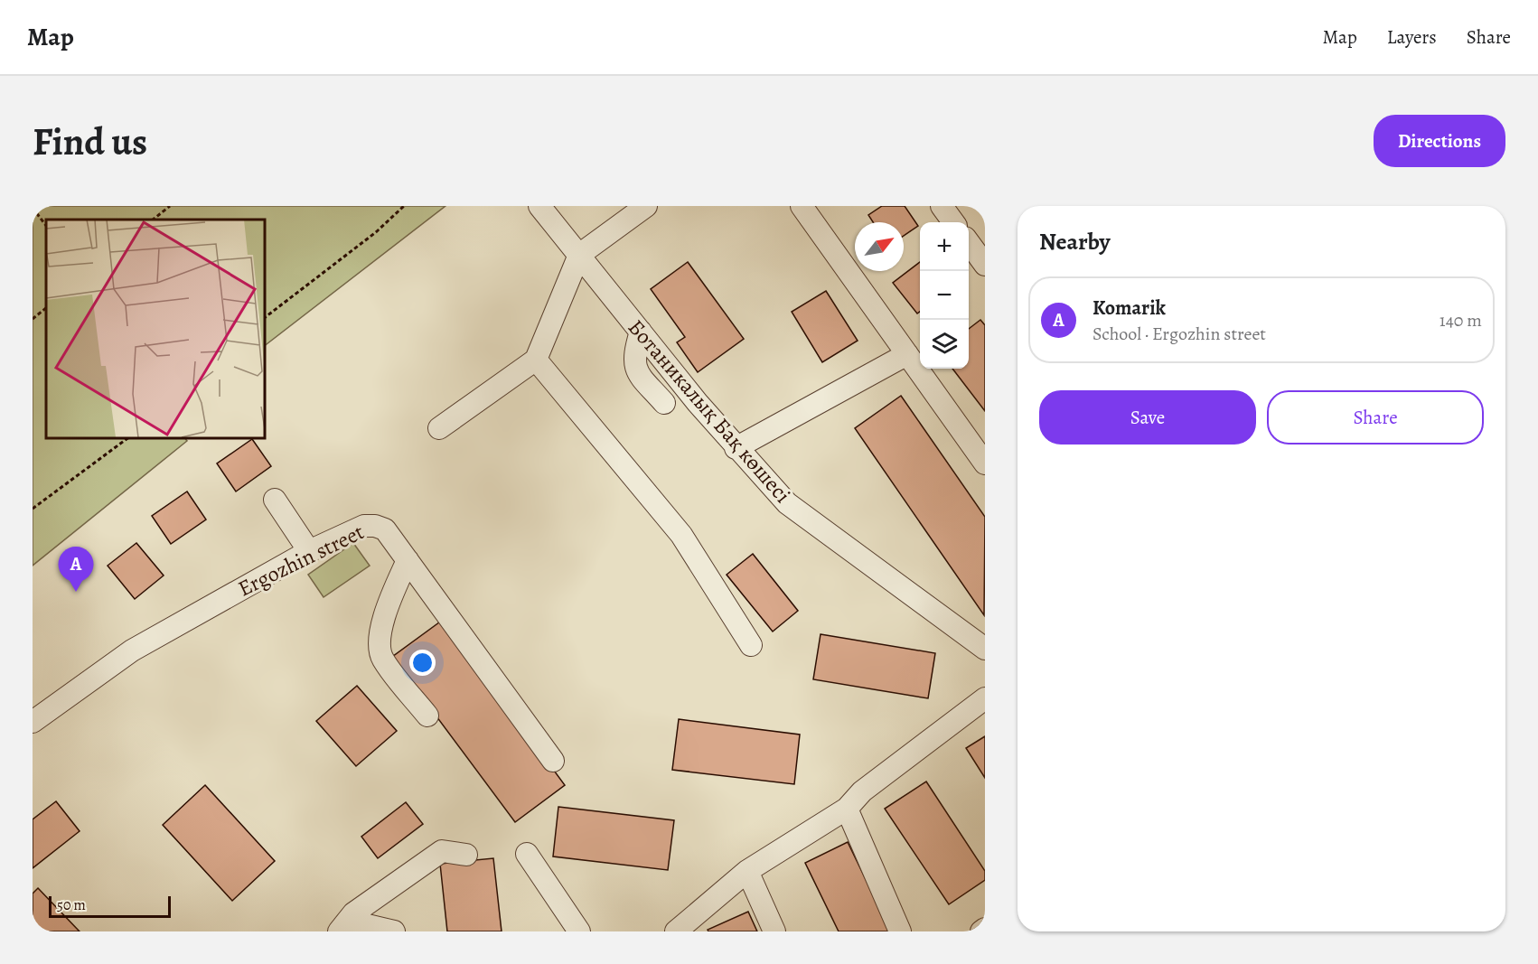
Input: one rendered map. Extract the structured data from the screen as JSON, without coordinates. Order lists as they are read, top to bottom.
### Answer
{
  "streets": {
    "street": ["Ботаникалық Бақ көшесі", "Ergozhin street"]
  },
  "scale_bar": "50 m",
  "north": "top right",
  "page": {
    "header": "Map",
    "nav": ["Map", "Layers", "Share"],
    "buttons": [
      "Directions",
      ["Save", "Share"]
    ],
    "title": "Find us",
    "heading": "Nearby",
    "map_buttons": ["+", "−"],
    "list": [
      {
        "mark": "A",
        "name": "Komarik",
        "note": "School · Ergozhin street",
        "value": "140 m"
      }
    ],
    "pins": "A",
    "scale": "50 m"
  }
}
